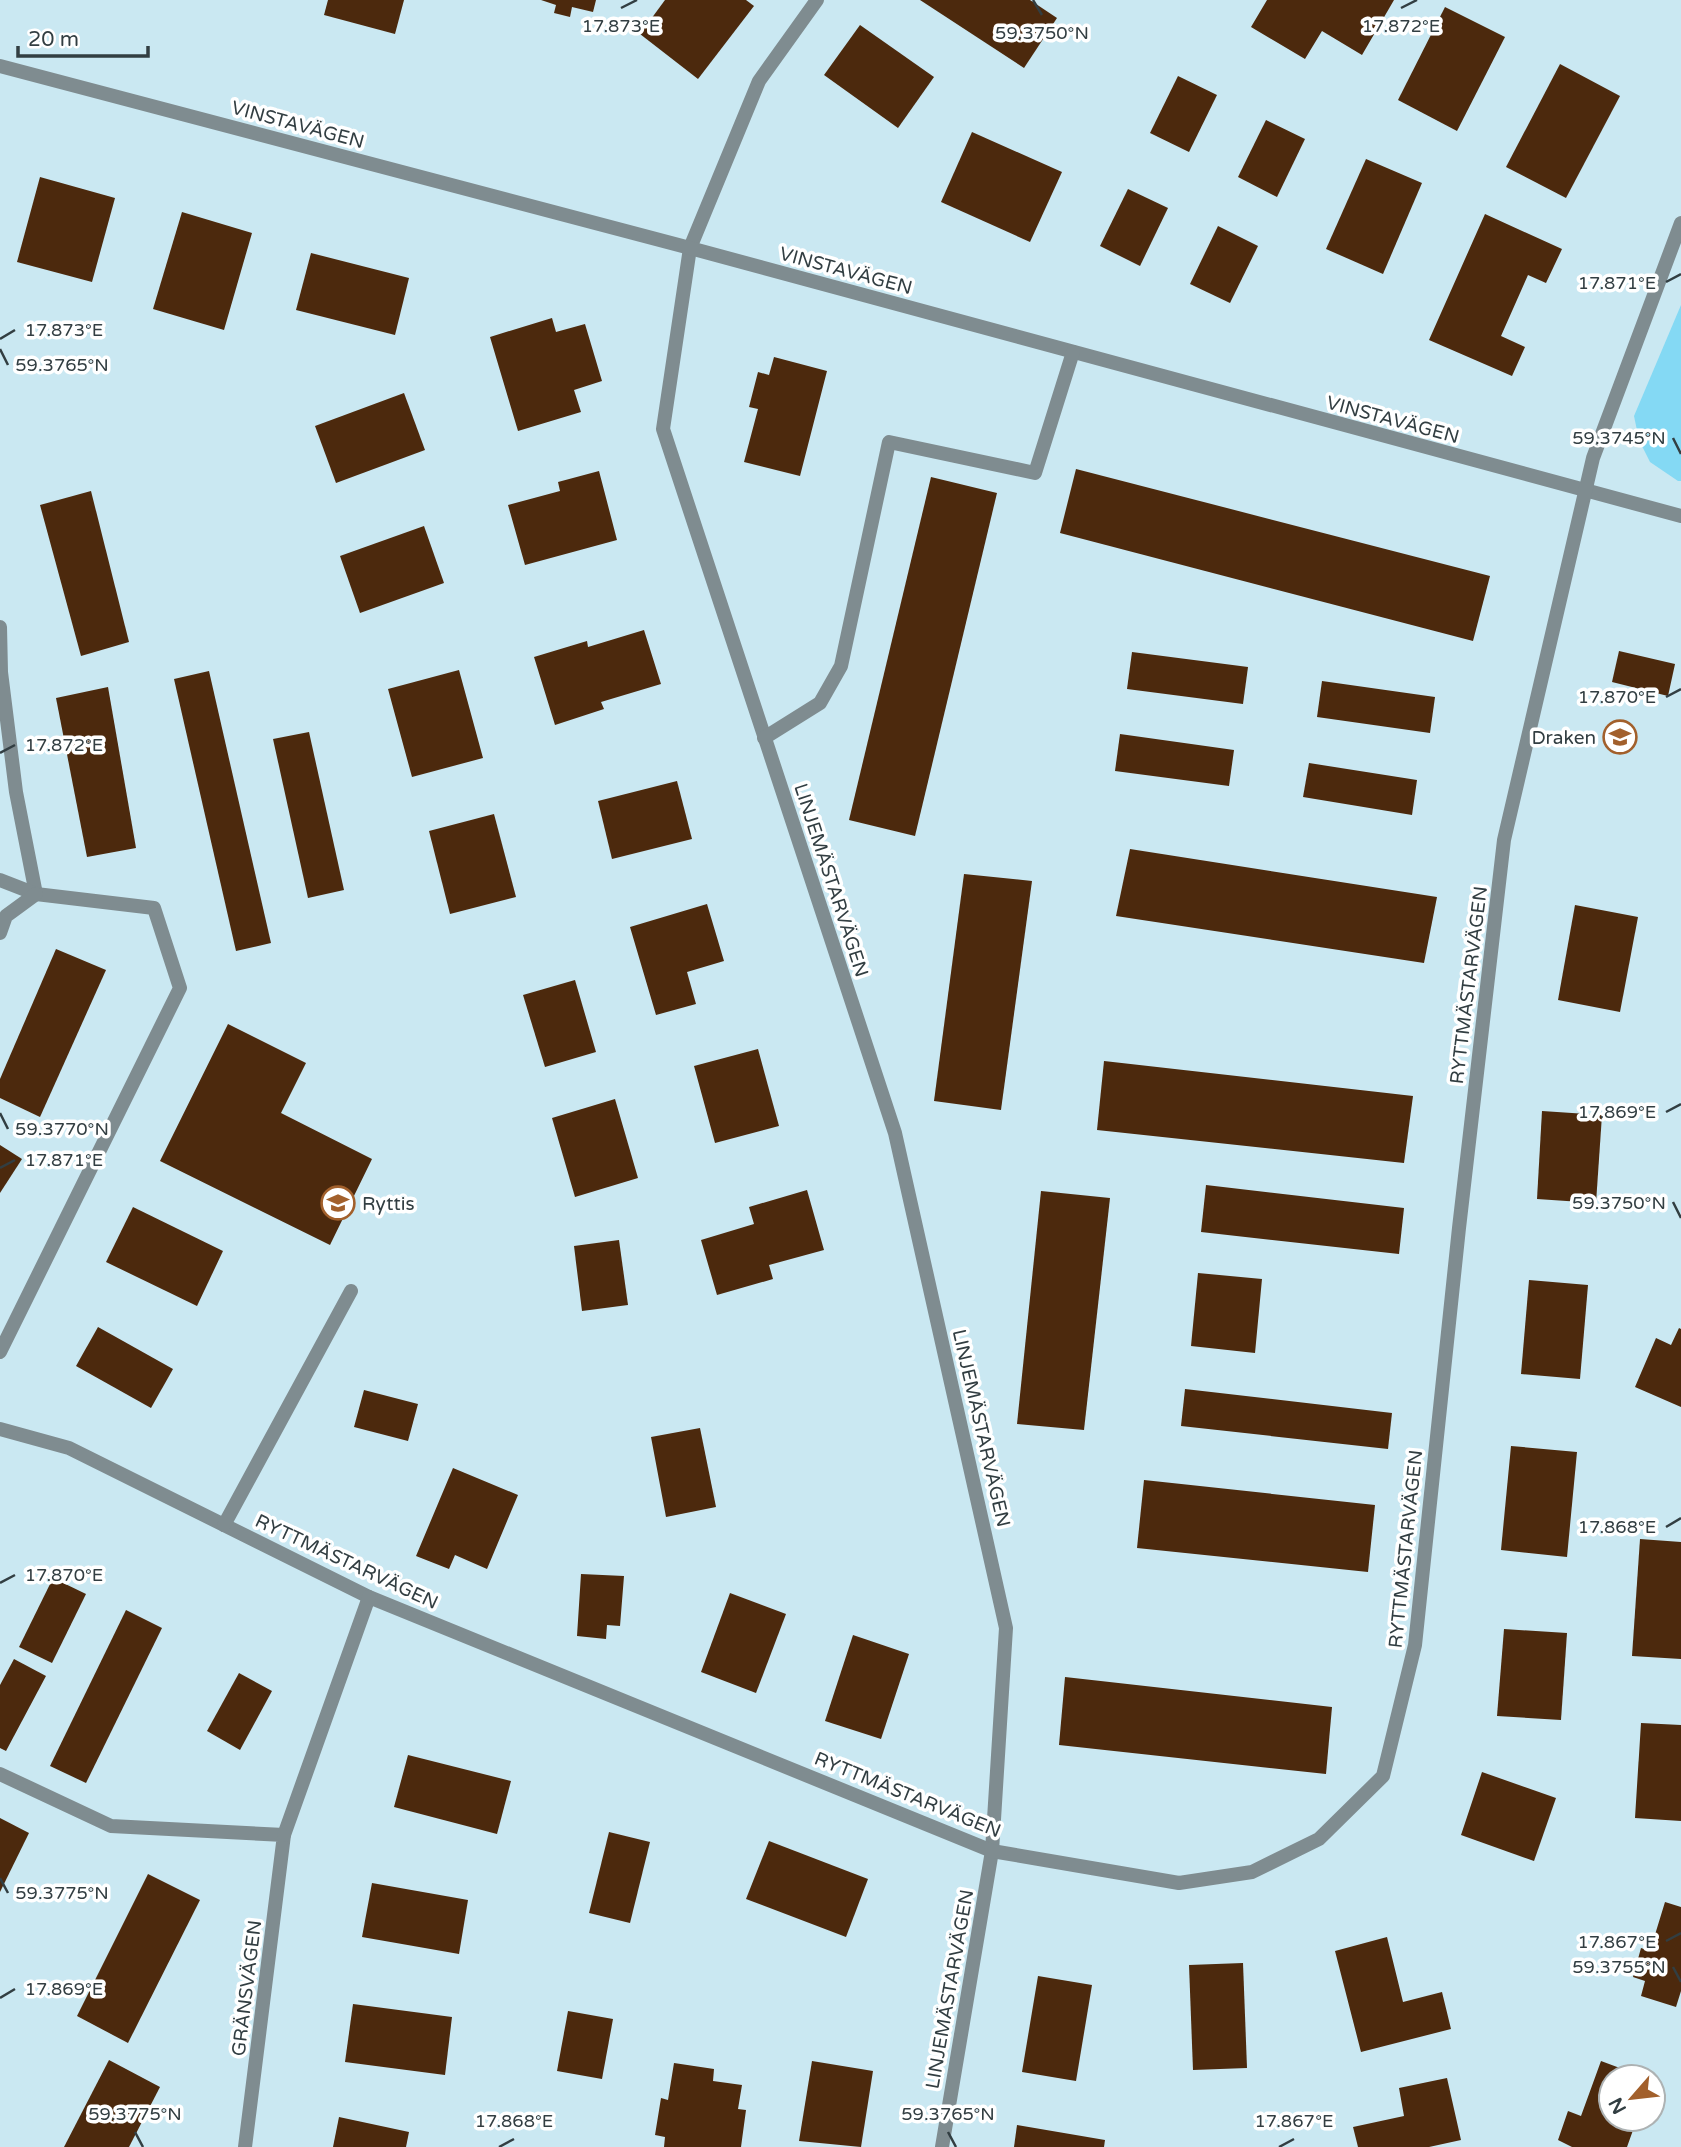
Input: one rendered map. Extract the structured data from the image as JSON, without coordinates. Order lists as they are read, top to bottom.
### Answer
{
  "streets": {
    "street": [
      "VINSTAVÄGEN",
      "LINJEMÄSTARVÄGEN",
      "RYTTMÄSTARVÄGEN",
      "GRÄNSVÄGEN"
    ]
  },
  "crossings": [
    ["VINSTAVÄGEN", "LINJEMÄSTARVÄGEN"],
    ["VINSTAVÄGEN", "RYTTMÄSTARVÄGEN"],
    ["LINJEMÄSTARVÄGEN", "RYTTMÄSTARVÄGEN"],
    ["RYTTMÄSTARVÄGEN", "GRÄNSVÄGEN"]
  ],
  "places": {
    "school or university": ["Draken", "Ryttis"]
  },
  "scale_bar": "20 m",
  "north": "bottom left",
  "coordinates": [
    "17.873°E",
    "17.872°E",
    "59.3750°N",
    "17.871°E",
    "59.3765°N",
    "59.3745°N",
    "17.870°E",
    "17.869°E",
    "59.3770°N",
    "17.868°E",
    "59.3775°N",
    "17.867°E",
    "59.3755°N"
  ]
}
